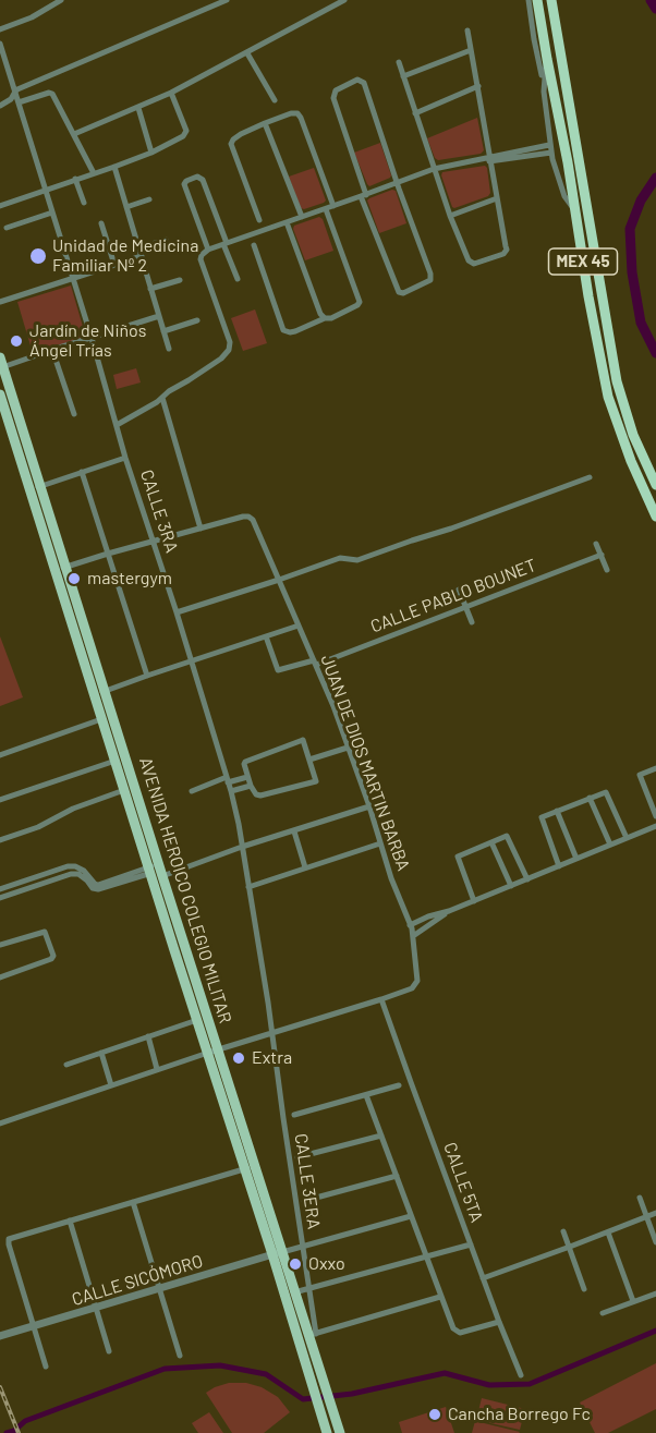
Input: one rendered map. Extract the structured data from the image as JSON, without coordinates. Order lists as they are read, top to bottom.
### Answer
{
  "streets": {
    "highway": ["MEX 45"],
    "main road": ["AVENIDA HEROICO COLEGIO MILITAR"],
    "street": [
      "CALLE 3RA",
      "CALLE PABLO BOUNET",
      "JUAN DE DIOS MARTIN BARBA",
      "CALLE 3ERA",
      "CALLE 5TA",
      "CALLE SICÓMORO"
    ]
  },
  "crossings": [
    ["CALLE 3RA", "CALLE 3ERA"],
    ["CALLE PABLO BOUNET", "JUAN DE DIOS MARTIN BARBA"],
    ["JUAN DE DIOS MARTIN BARBA", "CALLE 5TA"],
    ["AVENIDA HEROICO COLEGIO MILITAR", "CALLE 3ERA"],
    ["AVENIDA HEROICO COLEGIO MILITAR", "CALLE SICÓMORO"]
  ],
  "places": [
    "Unidad de Medicina Familiar Nº 2",
    "Jardín de Niños Ángel Trías",
    "mastergym",
    "Extra",
    "Oxxo",
    "Cancha Borrego Fc"
  ]
}
